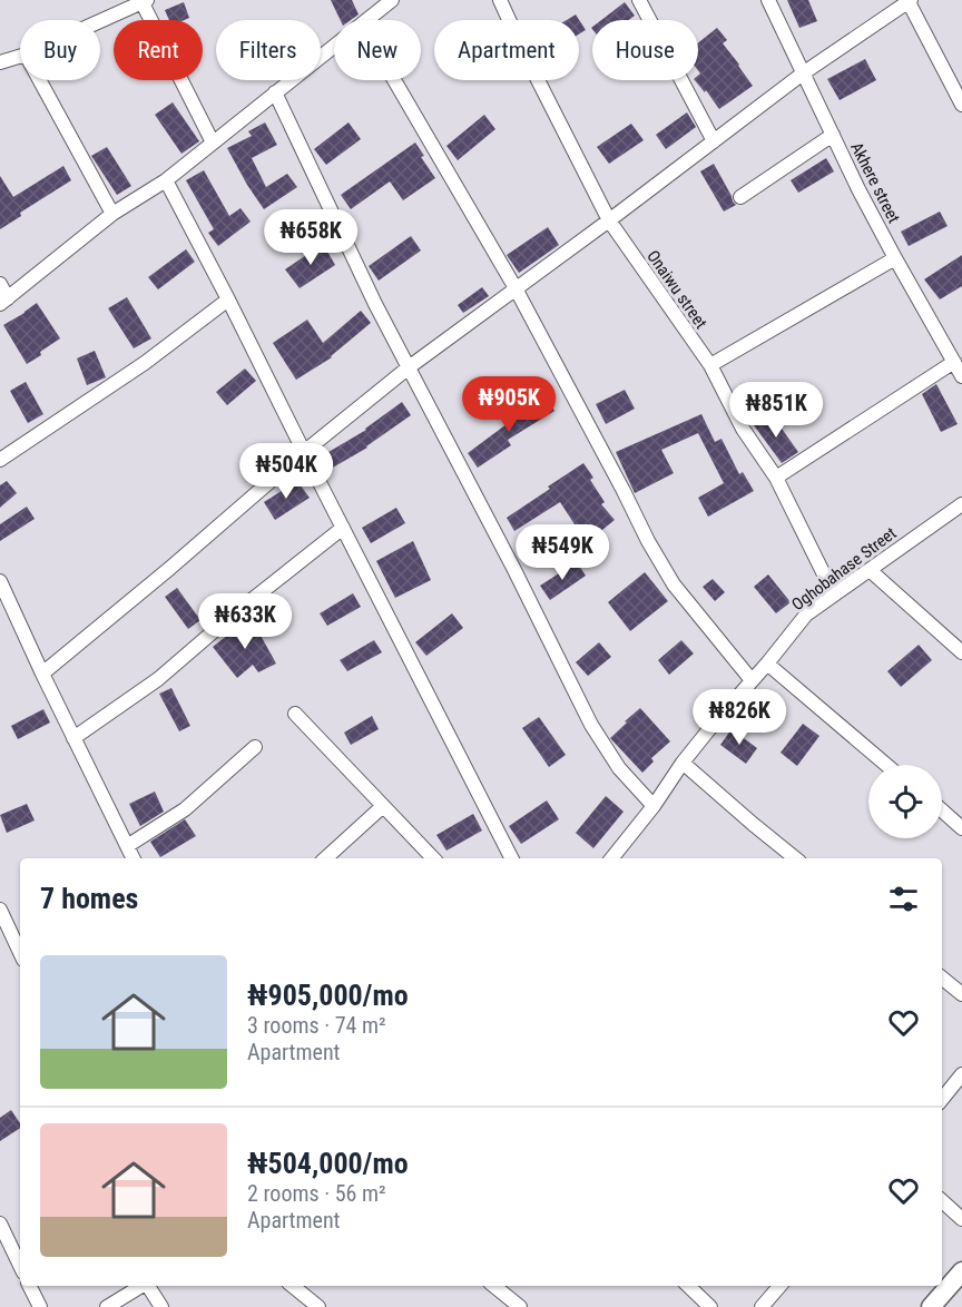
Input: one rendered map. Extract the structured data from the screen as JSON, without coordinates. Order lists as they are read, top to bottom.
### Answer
{
  "streets": {
    "street": ["Akhere street", "Onaiwu street", "Oghobahase Street"]
  },
  "crossings": [
    ["Onaiwu street", "Oghobahase Street"]
  ],
  "page": {
    "chip": [
      "Buy",
      "Rent",
      "Filters",
      "New",
      "Apartment",
      "House"
    ],
    "price": [
      "₦658K",
      "₦905K",
      "₦851K",
      "₦504K",
      "₦549K",
      "₦633K",
      "₦826K"
    ],
    "heading": "7 homes",
    "list": [
      {
        "name": "₦905,000/mo",
        "note": "3 rooms · 74 m² · Apartment"
      },
      {
        "name": "₦504,000/mo",
        "note": "2 rooms · 56 m² · Apartment"
      }
    ]
  }
}
